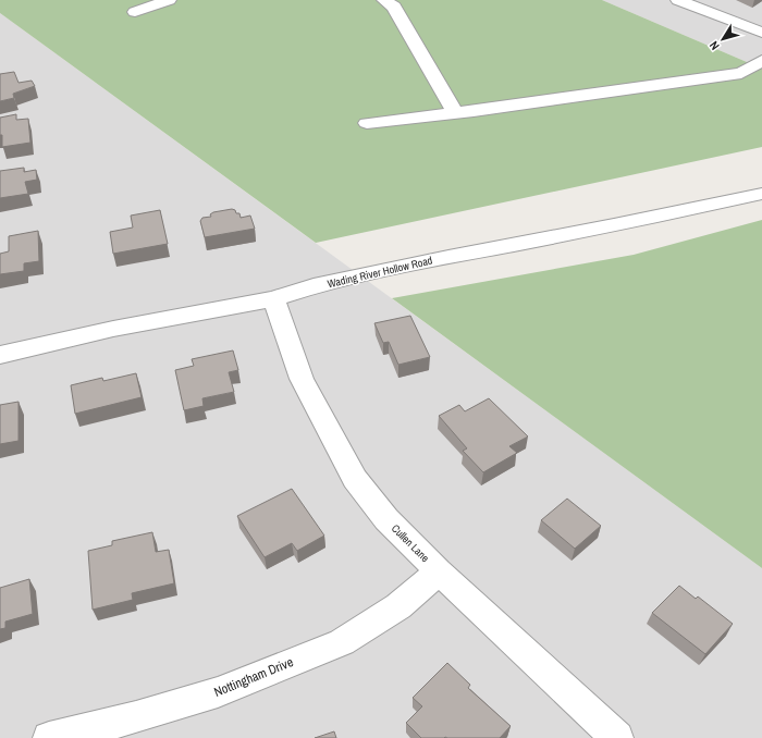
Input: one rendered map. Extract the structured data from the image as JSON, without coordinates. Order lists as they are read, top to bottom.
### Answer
{
  "streets": {
    "street": ["Wading River Hollow Road", "Cullen Lane", "Nottingham Drive"]
  },
  "crossings": [
    ["Wading River Hollow Road", "Cullen Lane"],
    ["Cullen Lane", "Nottingham Drive"]
  ],
  "north": "bottom left"
}
